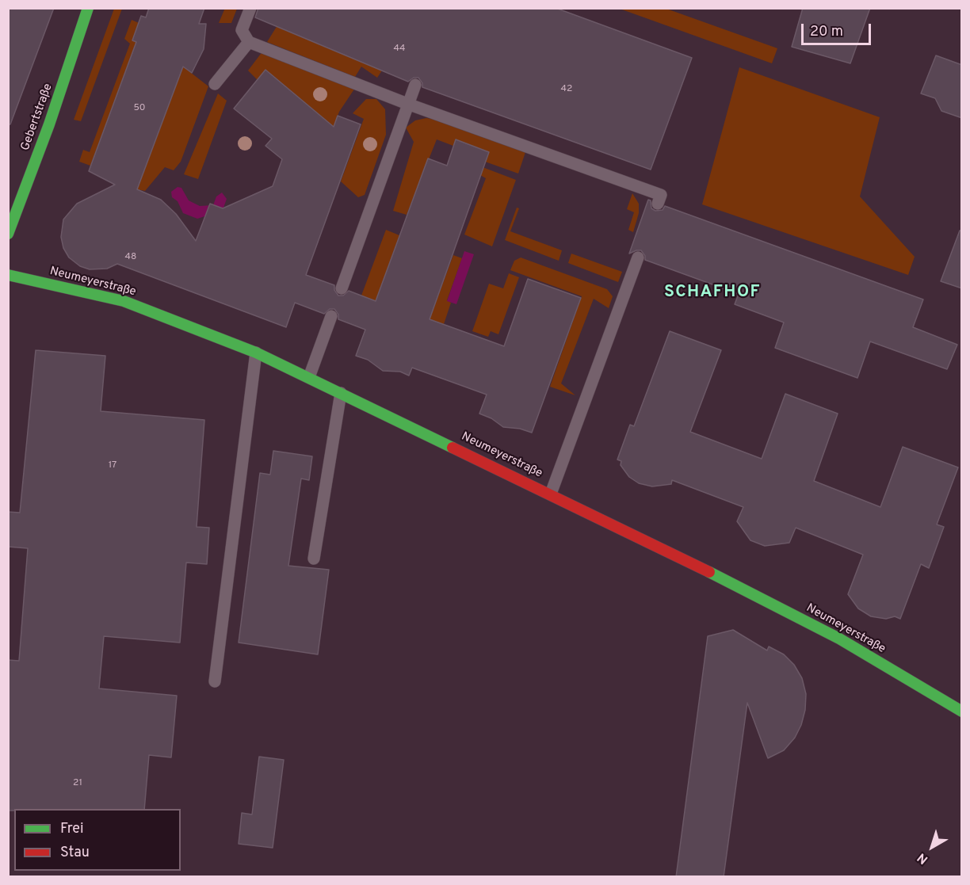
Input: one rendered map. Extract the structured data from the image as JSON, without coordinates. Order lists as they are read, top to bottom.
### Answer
{
  "streets": {
    "street": ["Gebertstraße", "Neumeyerstraße"]
  },
  "districts": ["SCHAFHOF"],
  "house_numbers": [
    "44",
    "42",
    "50",
    "48",
    "17",
    "21"
  ],
  "legend": ["Frei", "Stau"],
  "scale_bar": "20 m",
  "north": "bottom left"
}
